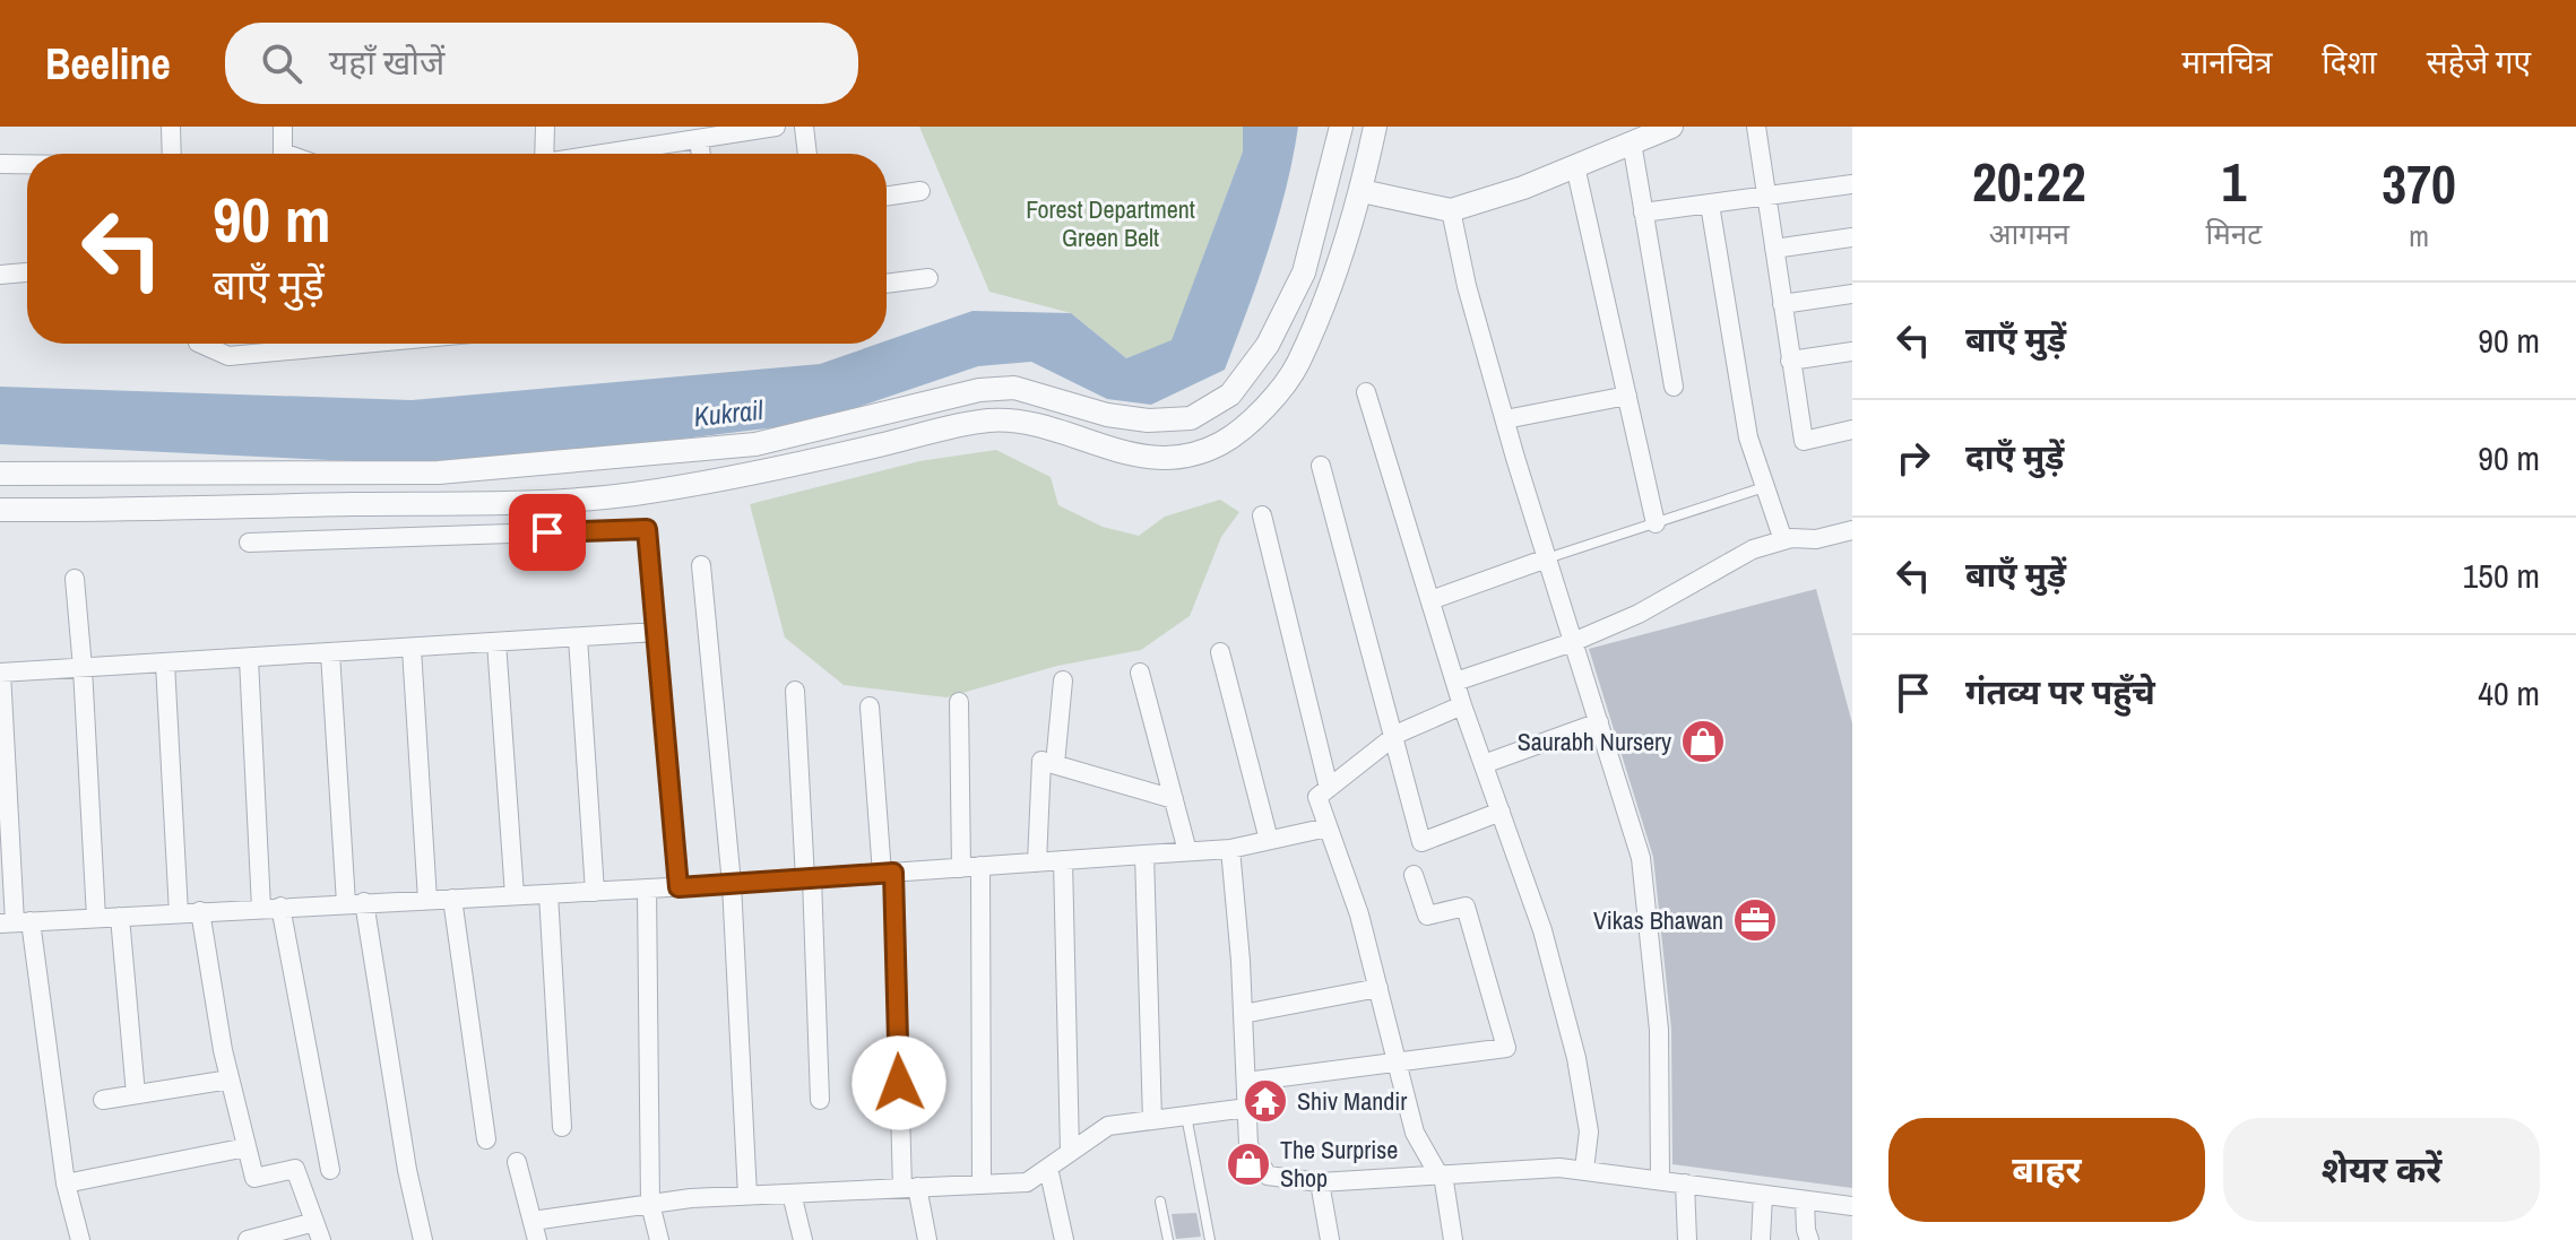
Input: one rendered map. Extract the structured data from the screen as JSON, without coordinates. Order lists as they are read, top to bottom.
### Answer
{
  "water": ["Kukrail"],
  "parks": ["Forest Department Green Belt"],
  "places": {
    "shop": ["Saurabh Nursery", "The Surprise Shop"],
    "office": ["Vikas Bhawan"],
    "temple": ["Shiv Mandir"]
  },
  "page": {
    "header": "Beeline",
    "search": "यहाँ खोजें",
    "nav": ["मानचित्र", "दिशा", "सहेजे गए"],
    "eta": [
      "20:22",
      "आगमन",
      "1",
      "मिनट",
      "370",
      "m"
    ],
    "turn": ["90 m", "बाएँ मुड़ें"],
    "list": [
      {
        "name": "बाएँ मुड़ें",
        "value": "90 m"
      },
      {
        "name": "दाएँ मुड़ें",
        "value": "90 m"
      },
      {
        "name": "बाएँ मुड़ें",
        "value": "150 m"
      },
      {
        "name": "गंतव्य पर पहुँचे",
        "value": "40 m"
      }
    ],
    "buttons": ["बाहर", "शेयर करें"]
  }
}
